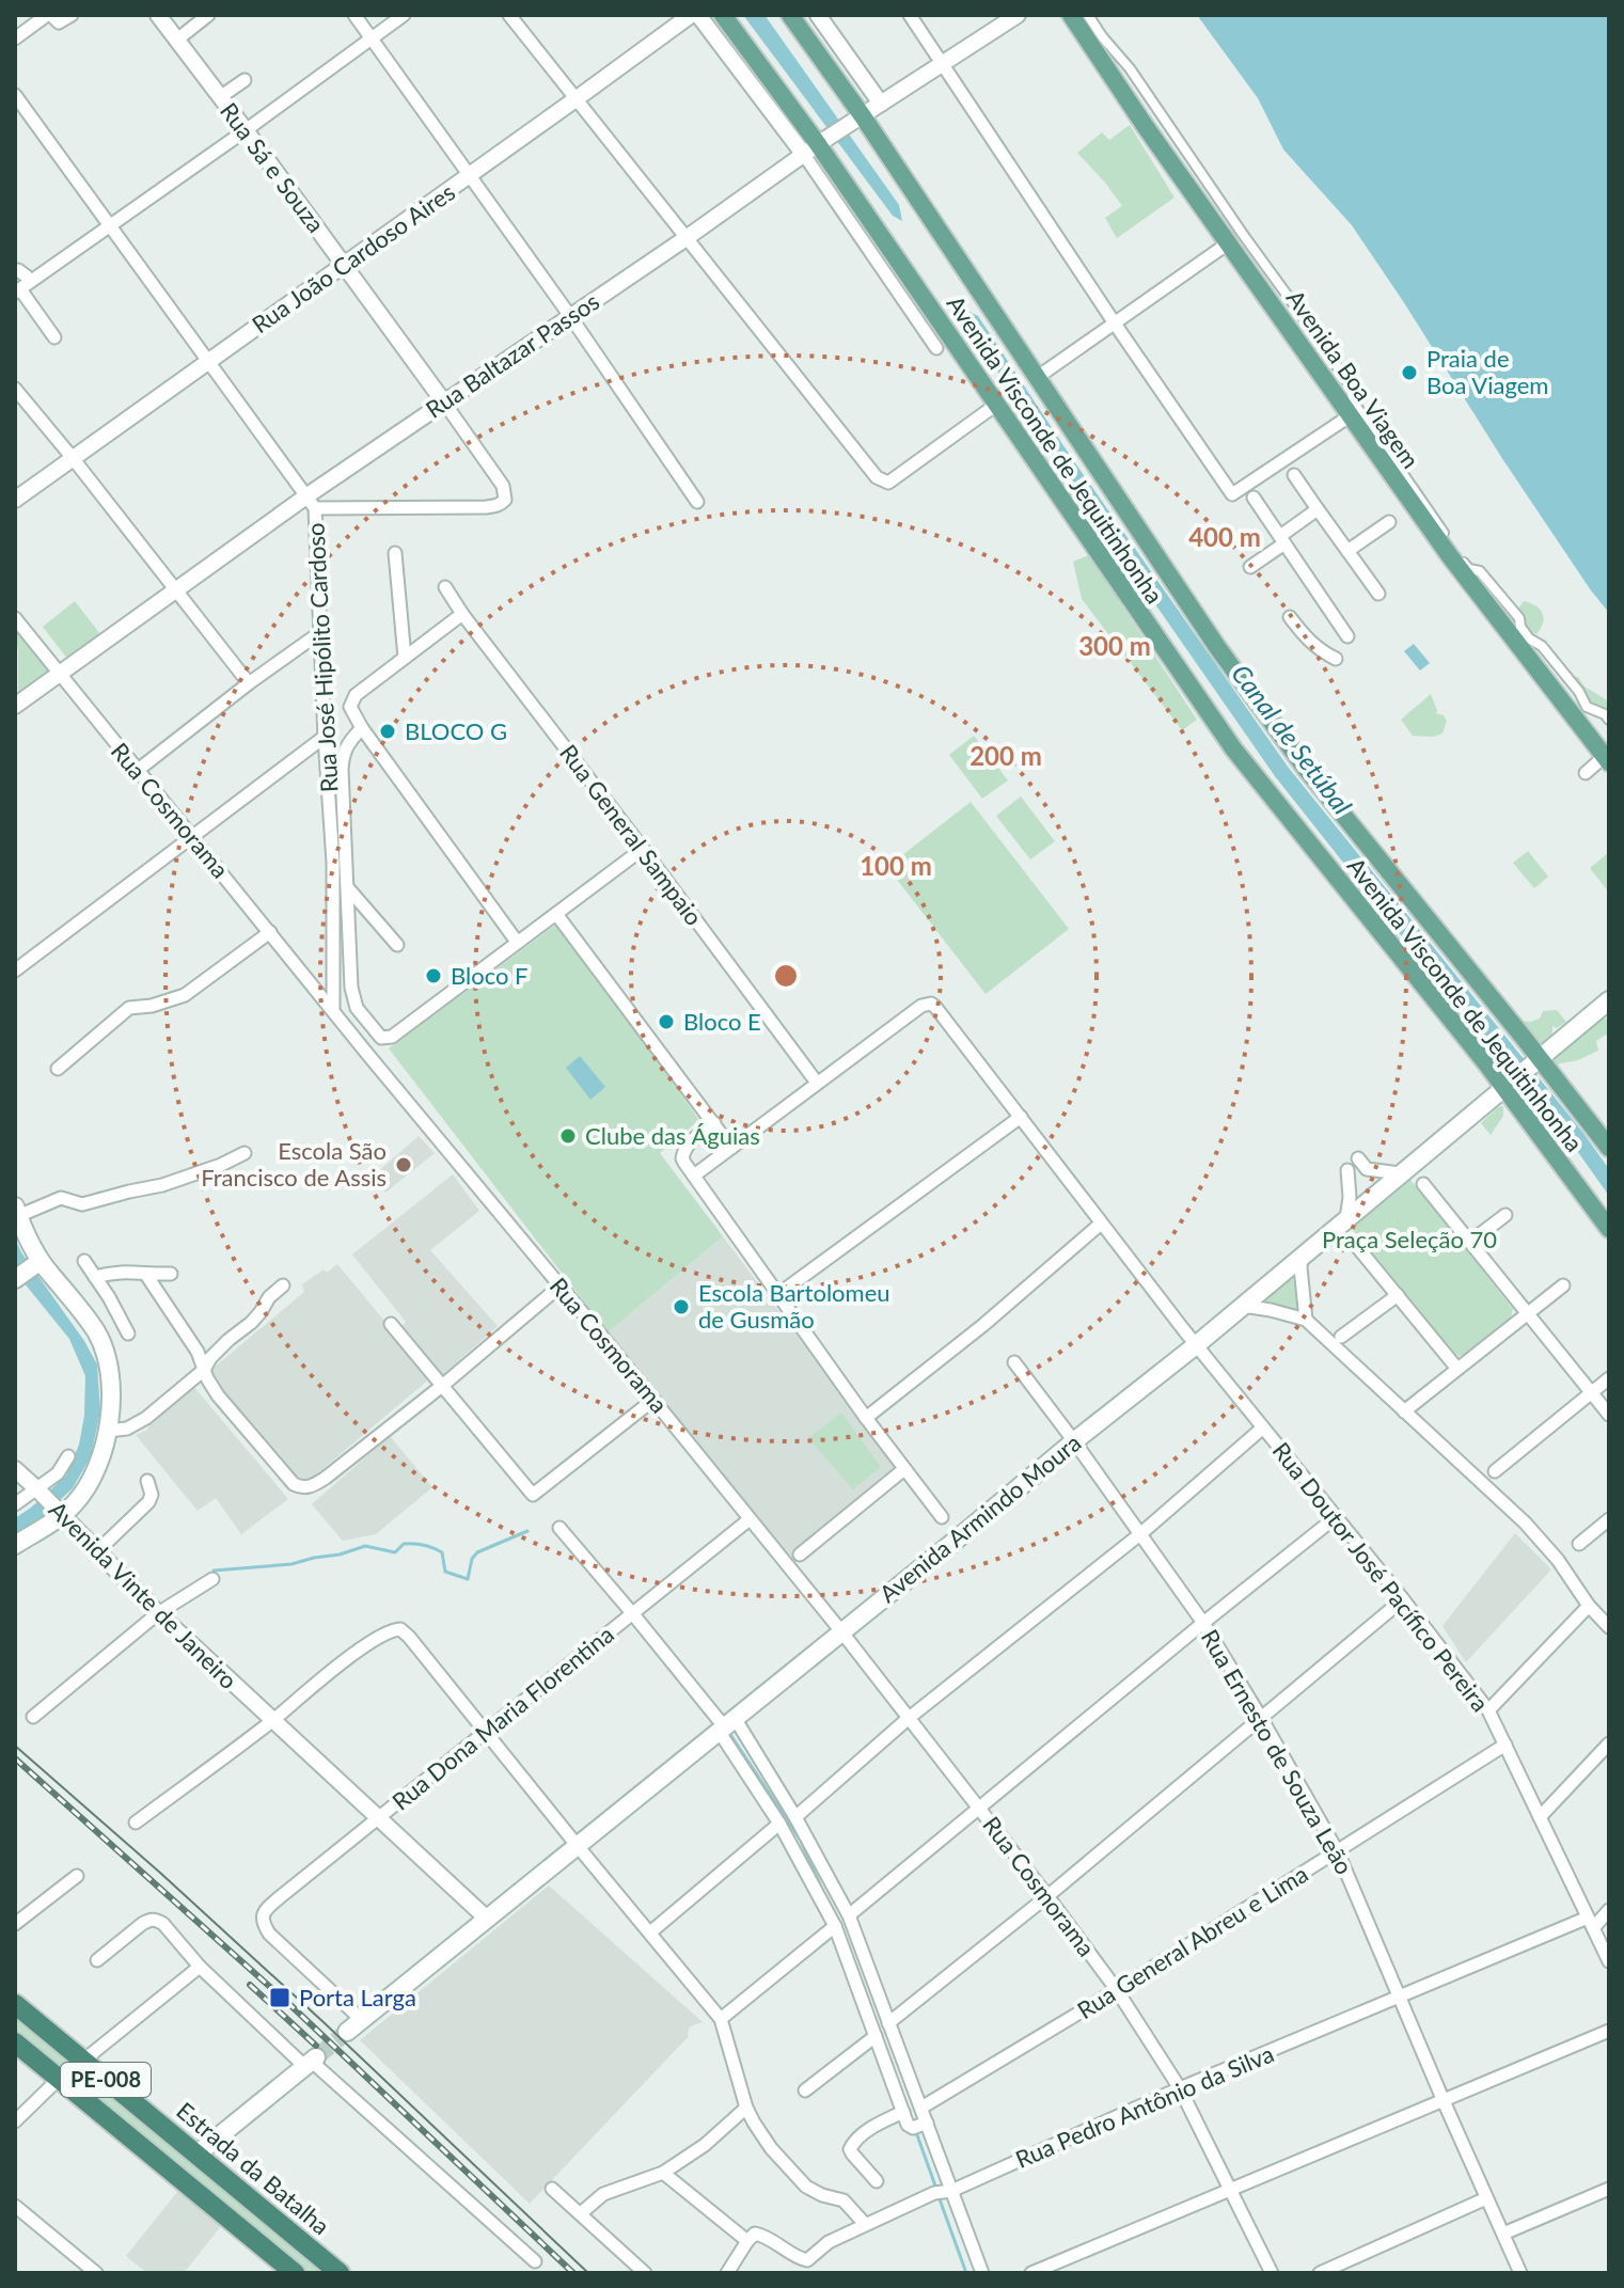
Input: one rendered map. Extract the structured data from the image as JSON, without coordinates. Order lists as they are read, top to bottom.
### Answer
{
  "streets": {
    "highway": ["PE-008", "Estrada da Batalha"],
    "main road": ["Avenida Boa Viagem", "Avenida Visconde de Jequitinhonha", "Avenida Armindo Moura"],
    "street": [
      "Rua Sá e Souza",
      "Rua João Cardoso Aires",
      "Rua Baltazar Passos",
      "Rua José Hipólito Cardoso",
      "Rua Cosmorama",
      "Rua General Sampaio",
      "Rua Doutor José Pacífico Pereira",
      "Avenida Vinte de Janeiro",
      "Rua Dona Maria Florentina",
      "Rua Ernesto de Souza Leão",
      "Rua General Abreu e Lima",
      "Rua Pedro Antônio da Silva"
    ]
  },
  "crossings": [
    ["Rua Sá e Souza", "Rua João Cardoso Aires"],
    ["Rua Sá e Souza", "Rua Baltazar Passos"],
    ["Rua Sá e Souza", "Rua José Hipólito Cardoso"],
    ["Rua João Cardoso Aires", "Rua José Hipólito Cardoso"],
    ["Rua Baltazar Passos", "Avenida Visconde de Jequitinhonha"],
    ["Rua Baltazar Passos", "Rua José Hipólito Cardoso"],
    ["Rua Baltazar Passos", "Rua Cosmorama"],
    ["Avenida Visconde de Jequitinhonha", "Avenida Armindo Moura"],
    ["Rua José Hipólito Cardoso", "Rua Cosmorama"],
    ["Rua Cosmorama", "Avenida Armindo Moura"],
    ["Rua Cosmorama", "Rua Dona Maria Florentina"],
    ["Rua Cosmorama", "Rua General Abreu e Lima"],
    ["Rua Cosmorama", "Rua Pedro Antônio da Silva"],
    ["Avenida Armindo Moura", "Rua Doutor José Pacífico Pereira"],
    ["Avenida Armindo Moura", "Avenida Vinte de Janeiro"],
    ["Avenida Armindo Moura", "Rua Dona Maria Florentina"],
    ["Avenida Armindo Moura", "Rua Ernesto de Souza Leão"],
    ["Rua Doutor José Pacífico Pereira", "Rua General Abreu e Lima"],
    ["Rua Doutor José Pacífico Pereira", "Rua Pedro Antônio da Silva"],
    ["Avenida Vinte de Janeiro", "Rua Dona Maria Florentina"],
    ["Rua Ernesto de Souza Leão", "Rua General Abreu e Lima"],
    ["Rua Ernesto de Souza Leão", "Rua Pedro Antônio da Silva"]
  ],
  "water": ["Canal de Setúbal"],
  "parks": ["Praça Seleção 70"],
  "places": {
    "other": [
      "Praia de Boa Viagem",
      "BLOCO G",
      "Bloco F",
      "Bloco E",
      "Clube das Águias",
      "Escola São Francisco de Assis",
      "Escola Bartolomeu de Gusmão"
    ],
    "transit": ["Porta Larga"]
  },
  "rings": [
    "400 m",
    "300 m",
    "200 m",
    "100 m"
  ]
}
